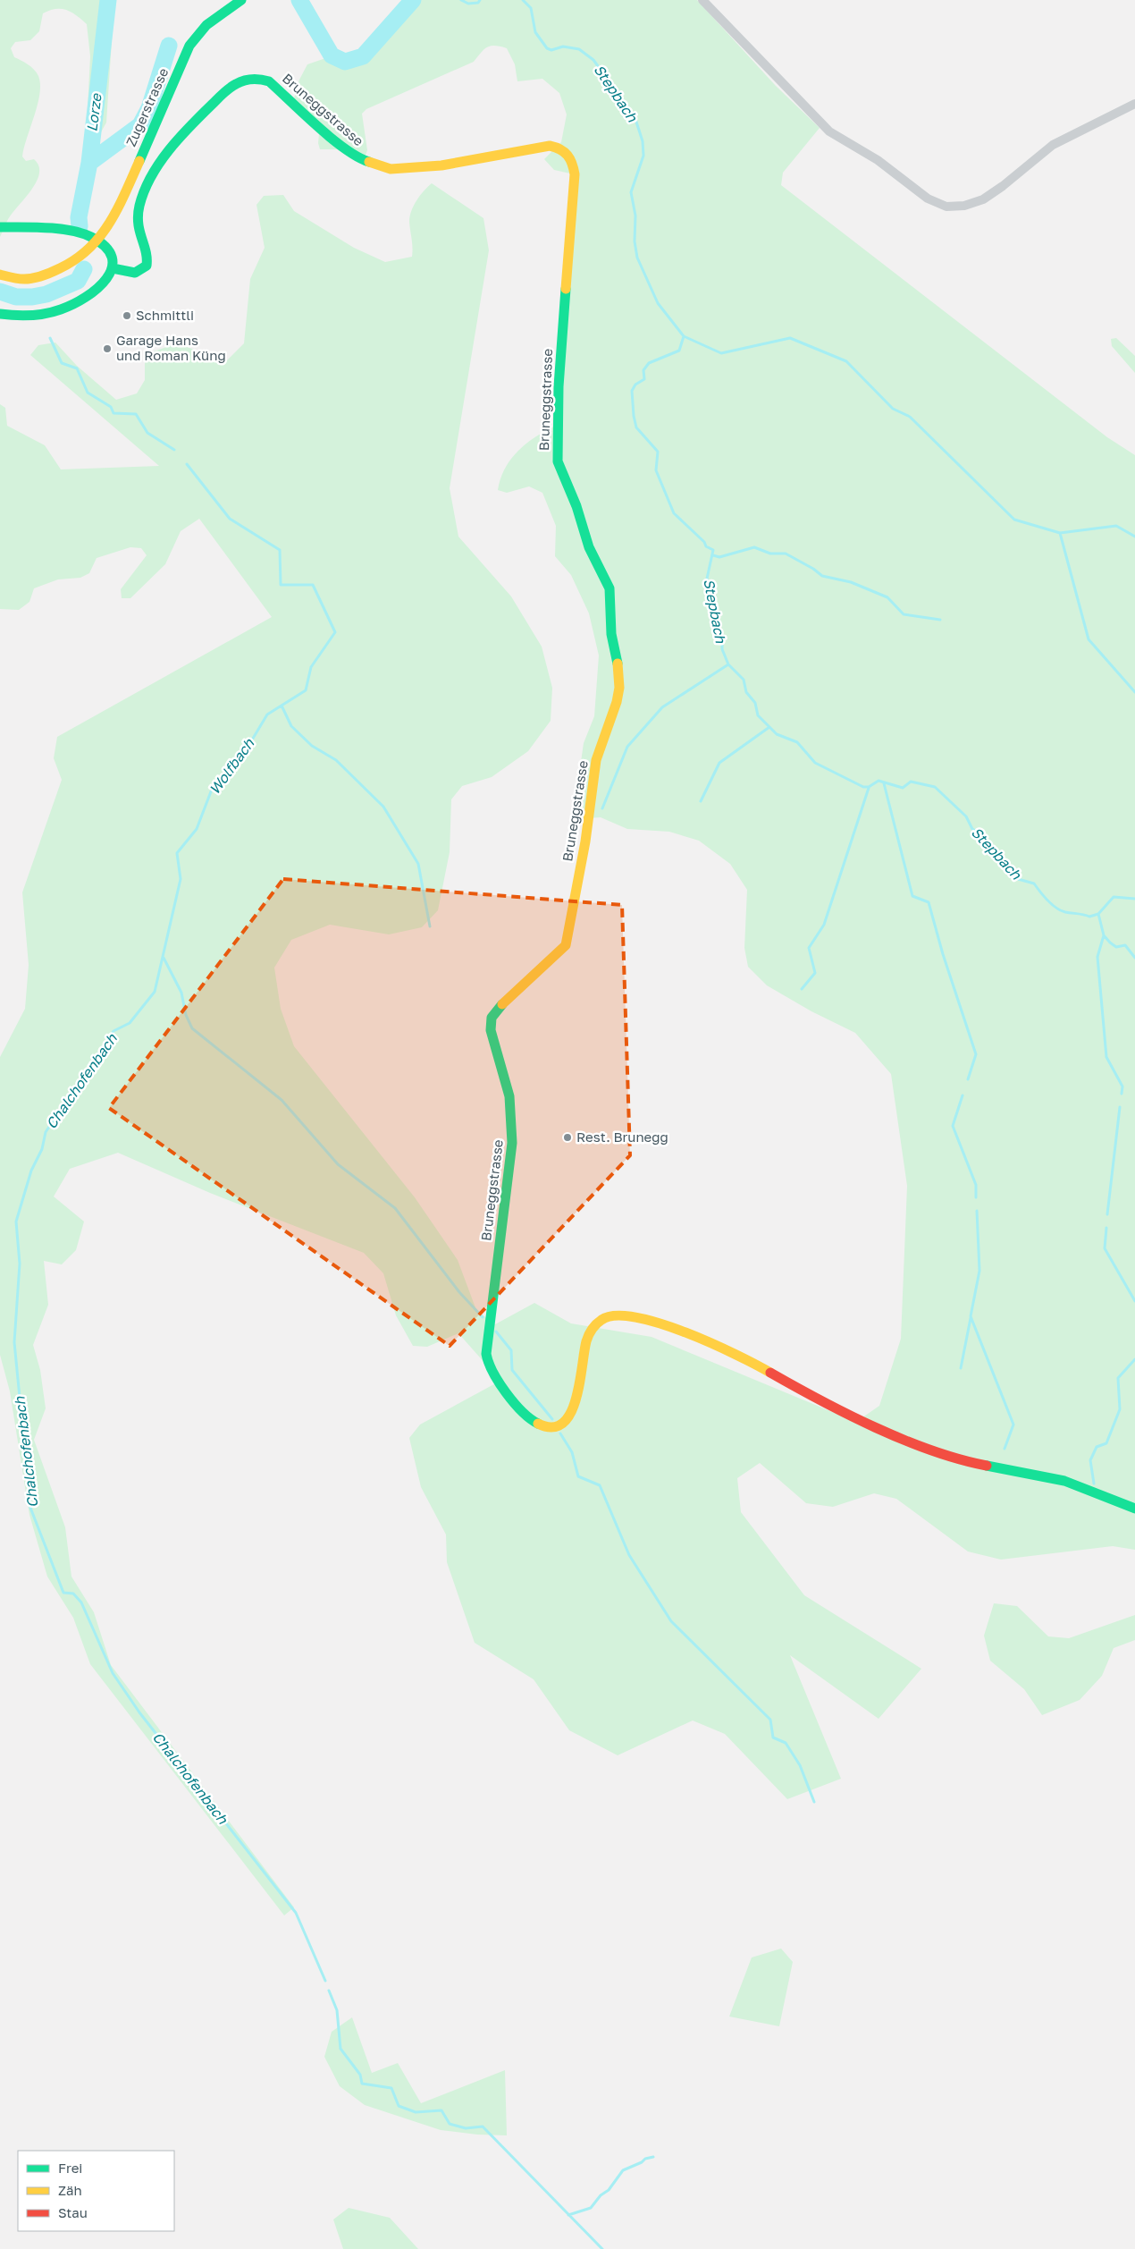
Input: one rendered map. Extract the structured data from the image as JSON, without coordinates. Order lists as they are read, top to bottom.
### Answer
{
  "streets": {
    "street": ["Zugerstrasse", "Bruneggstrasse"]
  },
  "water": [
    "Stepbach",
    "Lorze",
    "Wolfbach",
    "Chalchofenbach"
  ],
  "places": ["Schmittli", "Garage Hans und Roman Küng", "Rest. Brunegg"],
  "legend": ["Frei", "Zäh", "Stau"]
}
